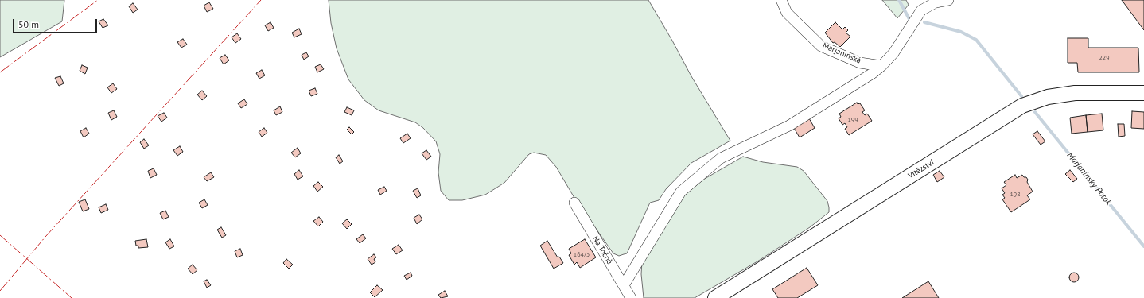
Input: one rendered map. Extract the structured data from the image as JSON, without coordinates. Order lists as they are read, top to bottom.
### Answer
{
  "streets": {
    "main road": ["Vítězství"],
    "street": ["Marjanínská", "Na Točně"]
  },
  "water": ["Marjanínský Potok"],
  "house_numbers": [
    "229",
    "199",
    "198",
    "164/3"
  ],
  "scale_bar": "50 m"
}
